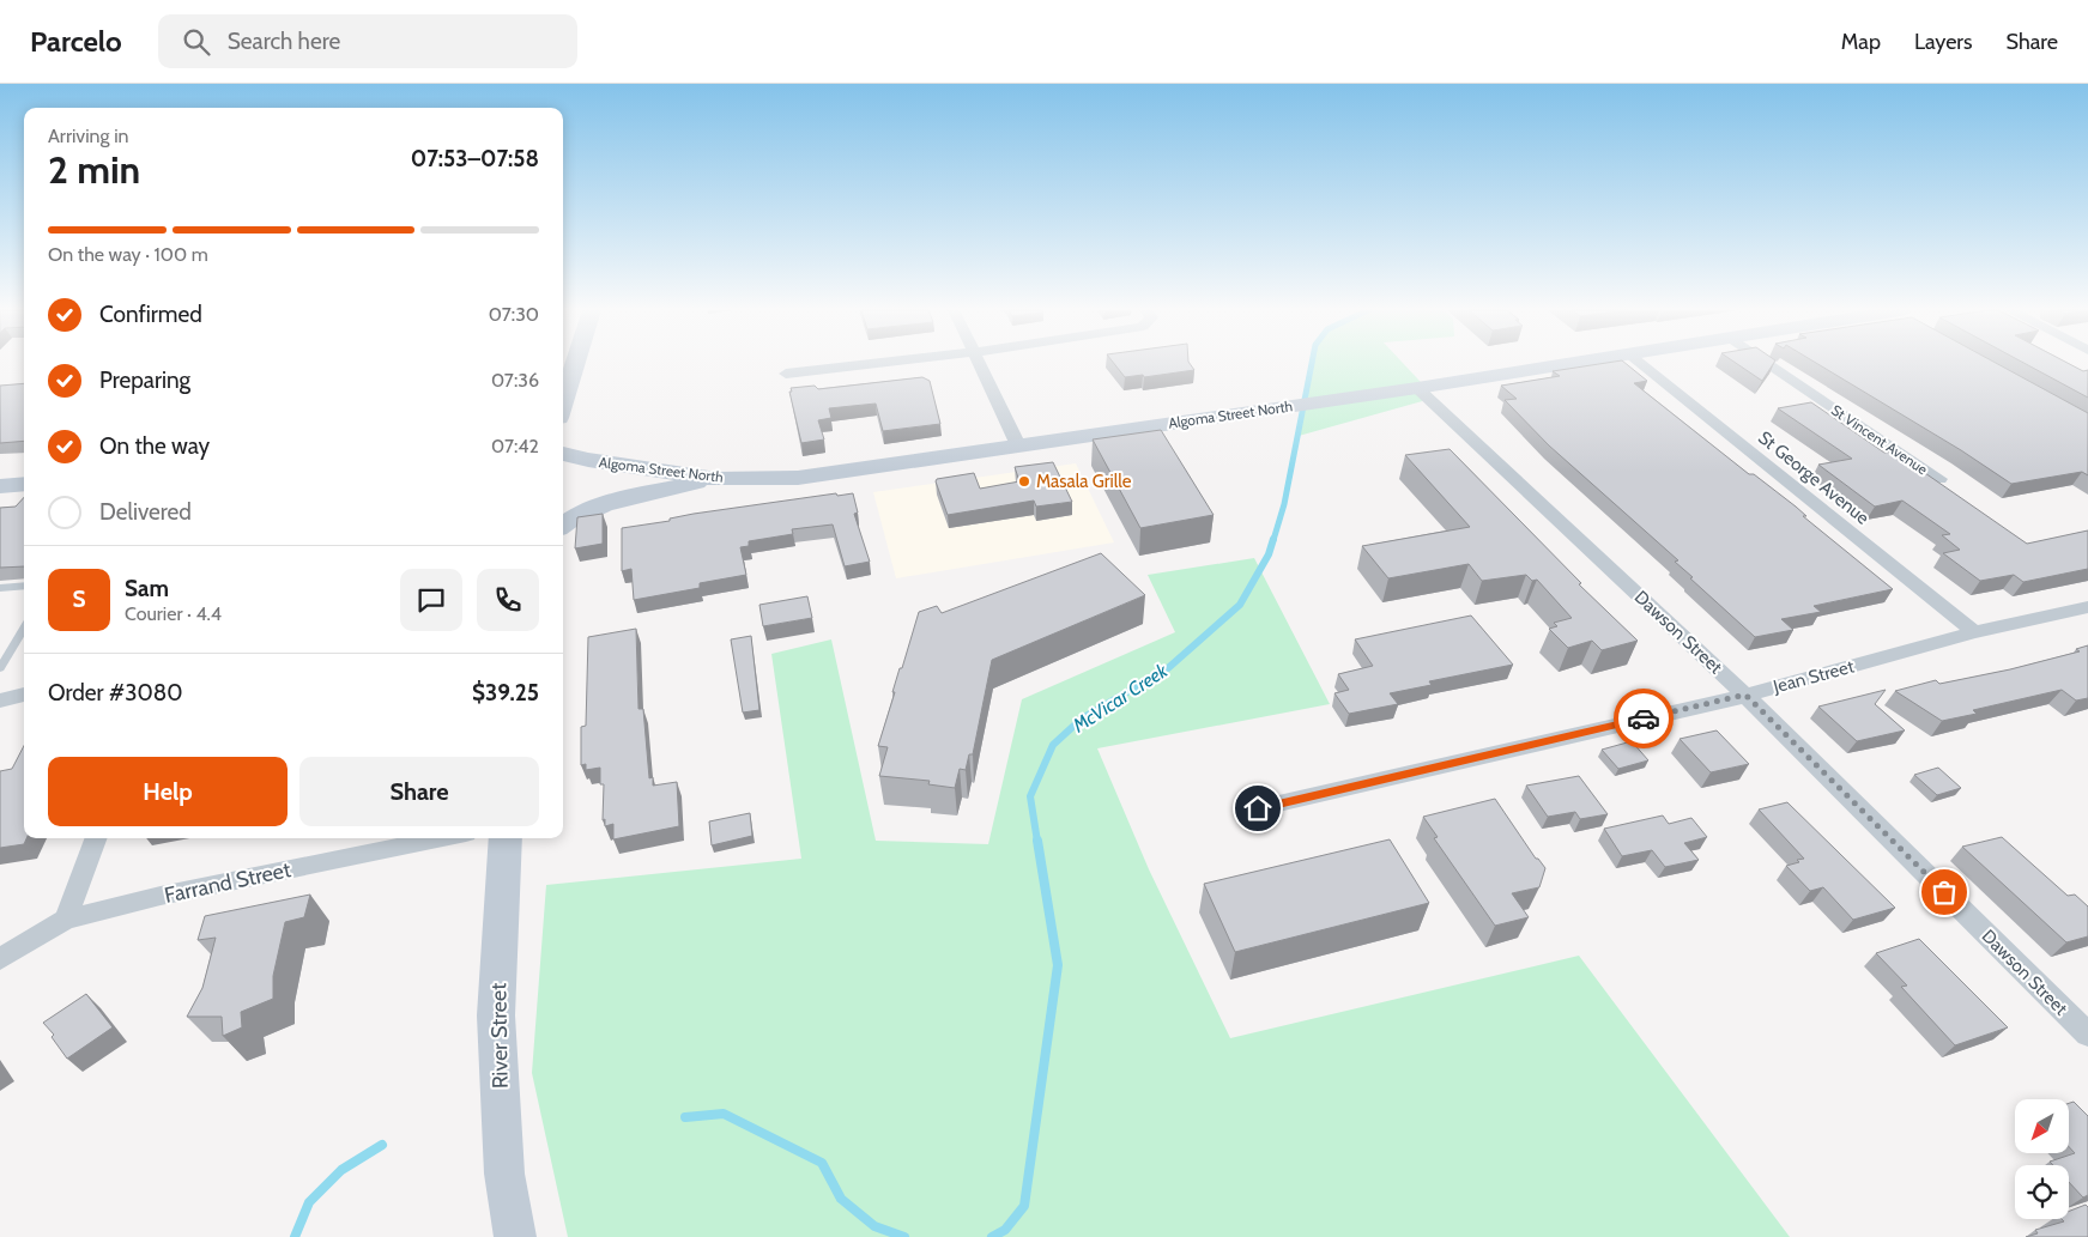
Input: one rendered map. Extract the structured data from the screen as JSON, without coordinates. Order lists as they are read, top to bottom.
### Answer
{
  "streets": {
    "street": [
      "Algoma Street North",
      "St Vincent Avenue",
      "St George Avenue",
      "Dawson Street",
      "Jean Street",
      "Farrand Street",
      "River Street"
    ]
  },
  "crossings": [
    ["Algoma Street North", "Dawson Street"],
    ["St George Avenue", "Jean Street"],
    ["Dawson Street", "Jean Street"]
  ],
  "water": ["McVicar Creek"],
  "places": ["Masala Grille"],
  "north": "bottom left",
  "page": {
    "header": "Parcelo",
    "search": "Search here",
    "nav": ["Map", "Layers", "Share"],
    "heading": ["2 min", "Arriving in", "07:53–07:58"],
    "panel": [
      "Sam",
      "Courier · 4.4",
      "Order #3080",
      "$39.25"
    ],
    "bar": "On the way · 100 m",
    "list": [
      ["Confirmed", "07:30"],
      ["Preparing", "07:36"],
      ["On the way", "07:42"],
      "Delivered"
    ],
    "round": "S",
    "buttons": ["Help", "Share"]
  }
}
